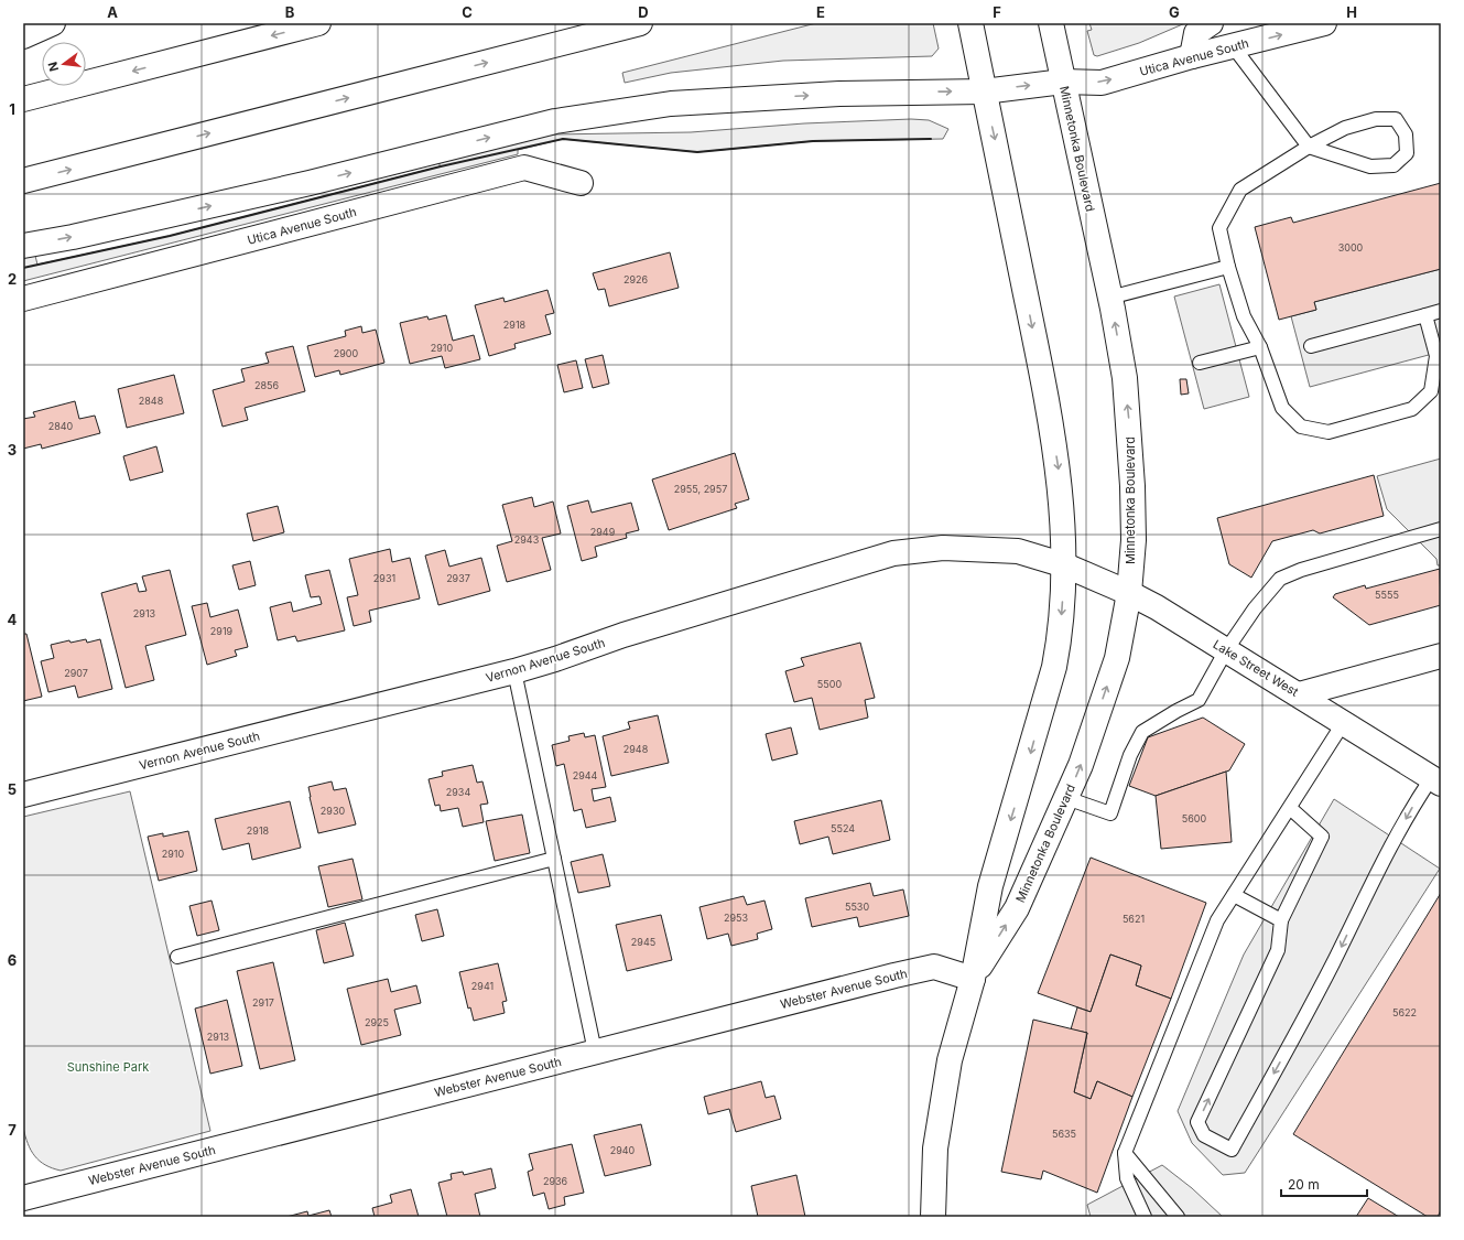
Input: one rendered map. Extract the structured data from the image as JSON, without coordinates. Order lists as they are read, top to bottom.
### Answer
{
  "streets": {
    "main road": [
      "Utica Avenue South",
      "Minnetonka Boulevard",
      "Vernon Avenue South",
      "Lake Street West",
      "Webster Avenue South"
    ]
  },
  "crossings": [
    ["Utica Avenue South", "Minnetonka Boulevard"],
    ["Minnetonka Boulevard", "Vernon Avenue South"],
    ["Minnetonka Boulevard", "Lake Street West"],
    ["Minnetonka Boulevard", "Webster Avenue South"],
    ["Vernon Avenue South", "Lake Street West"]
  ],
  "parks": ["Sunshine Park"],
  "house_numbers": [
    "3000",
    "2926",
    "2918",
    "2910",
    "2900",
    "2856",
    "2848",
    "2840",
    "2955, 2957",
    "2949",
    "2943",
    "2931",
    "2937",
    "5555",
    "2913",
    "2919",
    "2907",
    "5500",
    "2948",
    "2944",
    "2934",
    "2930",
    "5600",
    "5524",
    "2918",
    "2910",
    "5530",
    "2953",
    "5621",
    "2945",
    "2941",
    "2917",
    "5622",
    "2925",
    "2913",
    "5635",
    "2940",
    "2936"
  ],
  "scale_bar": "20 m",
  "north": "left",
  "grid": {
    "columns": [
      "A",
      "B",
      "C",
      "D",
      "E",
      "F",
      "G",
      "H"
    ],
    "rows": [
      "1",
      "2",
      "3",
      "4",
      "5",
      "6",
      "7"
    ]
  }
}
